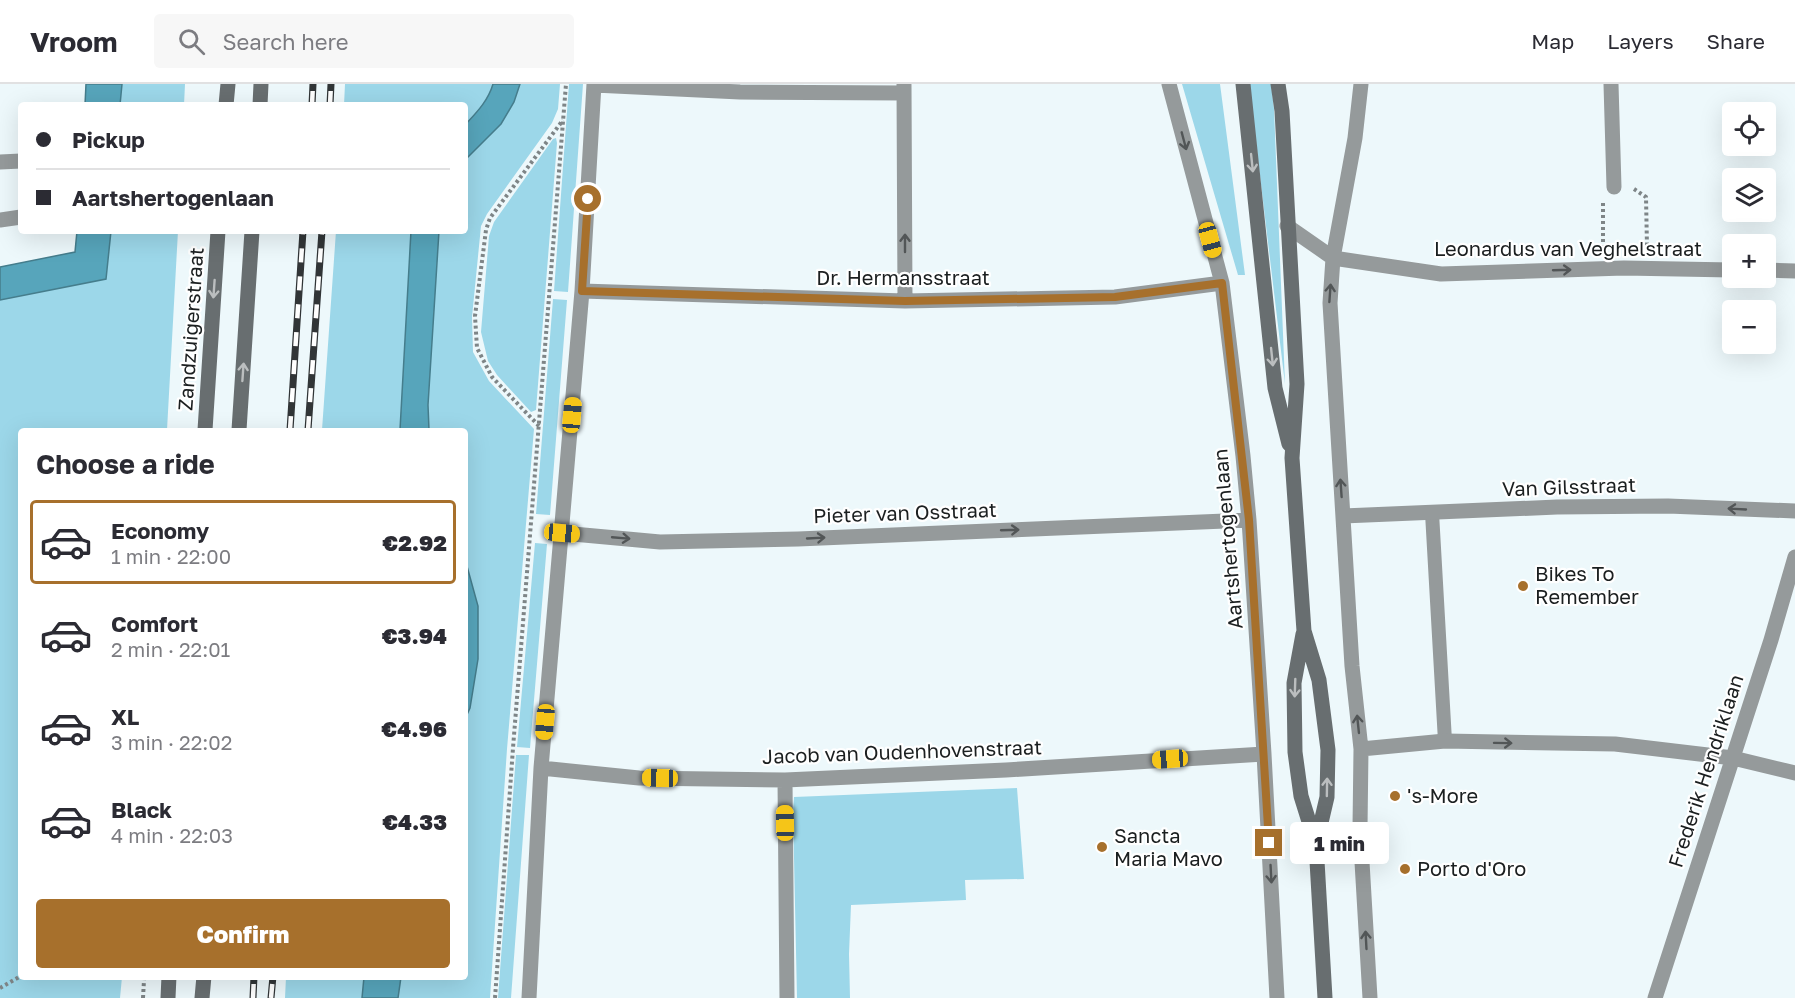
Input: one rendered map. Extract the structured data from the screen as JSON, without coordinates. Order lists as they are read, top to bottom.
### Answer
{
  "streets": {
    "street": [
      "Leonardus van Veghelstraat",
      "Dr. Hermansstraat",
      "Zandzuigerstraat",
      "Van Gilsstraat",
      "Pieter van Osstraat",
      "Aartshertogenlaan",
      "Jacob van Oudenhovenstraat",
      "Frederik Hendriklaan"
    ]
  },
  "crossings": [
    ["Dr. Hermansstraat", "Aartshertogenlaan"],
    ["Pieter van Osstraat", "Aartshertogenlaan"],
    ["Aartshertogenlaan", "Jacob van Oudenhovenstraat"]
  ],
  "one_way": ["Leonardus van Veghelstraat", "Van Gilsstraat", "Pieter van Osstraat"],
  "places": [
    "Bikes To Remember",
    "'s-More",
    "Sancta Maria Mavo",
    "Porto d'Oro"
  ],
  "page": {
    "header": "Vroom",
    "search": "Search here",
    "nav": ["Map", "Layers", "Share"],
    "map_buttons": ["+", "−"],
    "banner": ["Pickup", "Aartshertogenlaan"],
    "heading": "Choose a ride",
    "list": [
      {
        "name": "Economy",
        "note": "1 min · 22:00",
        "value": "€2.92"
      },
      {
        "name": "Comfort",
        "note": "2 min · 22:01",
        "value": "€3.94"
      },
      {
        "name": "XL",
        "note": "3 min · 22:02",
        "value": "€4.96"
      },
      {
        "name": "Black",
        "note": "4 min · 22:03",
        "value": "€4.33"
      }
    ],
    "bubble": "1 min",
    "buttons": "Confirm"
  }
}
